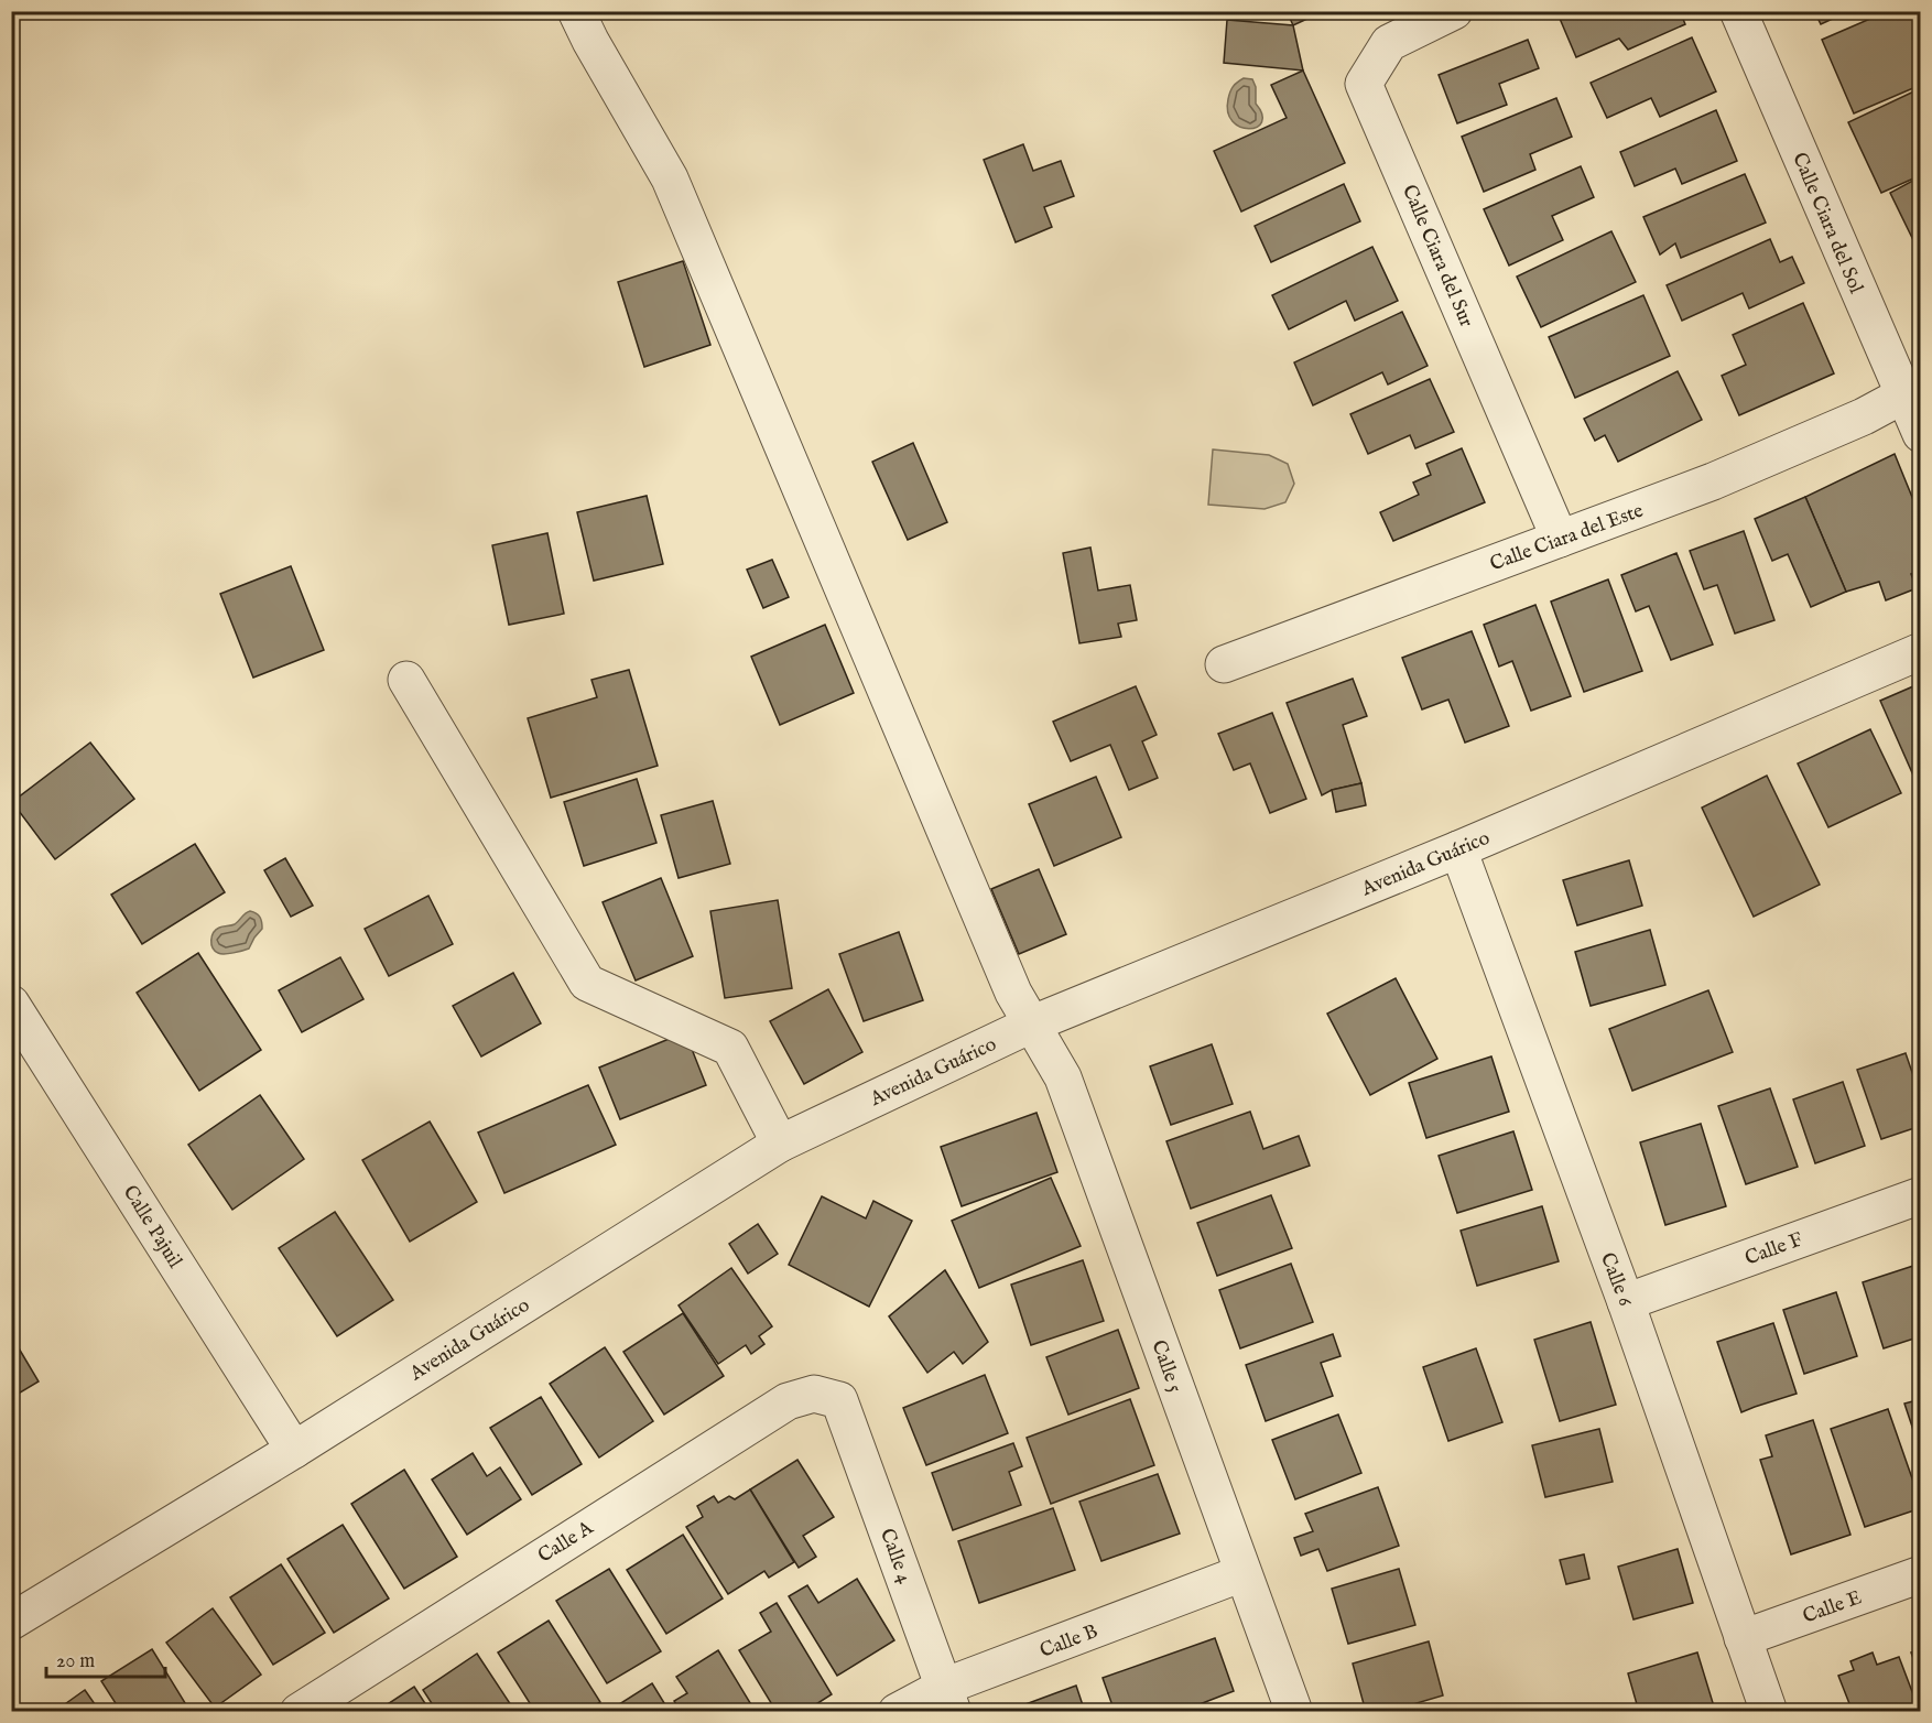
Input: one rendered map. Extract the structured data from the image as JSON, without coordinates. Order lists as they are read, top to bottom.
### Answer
{
  "streets": {
    "street": [
      "Calle Ciara del Sol",
      "Calle Ciara del Sur",
      "Calle Ciara del Este",
      "Avenida Guárico",
      "Calle Pajuil",
      "Calle F",
      "Calle 6",
      "Calle 5",
      "Calle A",
      "Calle 4",
      "Calle E",
      "Calle B"
    ]
  },
  "crossings": [
    ["Calle Ciara del Sol", "Calle Ciara del Este"],
    ["Calle Ciara del Sur", "Calle Ciara del Este"],
    ["Avenida Guárico", "Calle Pajuil"],
    ["Avenida Guárico", "Calle 6"],
    ["Avenida Guárico", "Calle 5"],
    ["Calle F", "Calle 6"],
    ["Calle 6", "Calle E"],
    ["Calle 5", "Calle B"],
    ["Calle A", "Calle 4"],
    ["Calle 4", "Calle B"]
  ],
  "scale_bar": "20 m"
}
